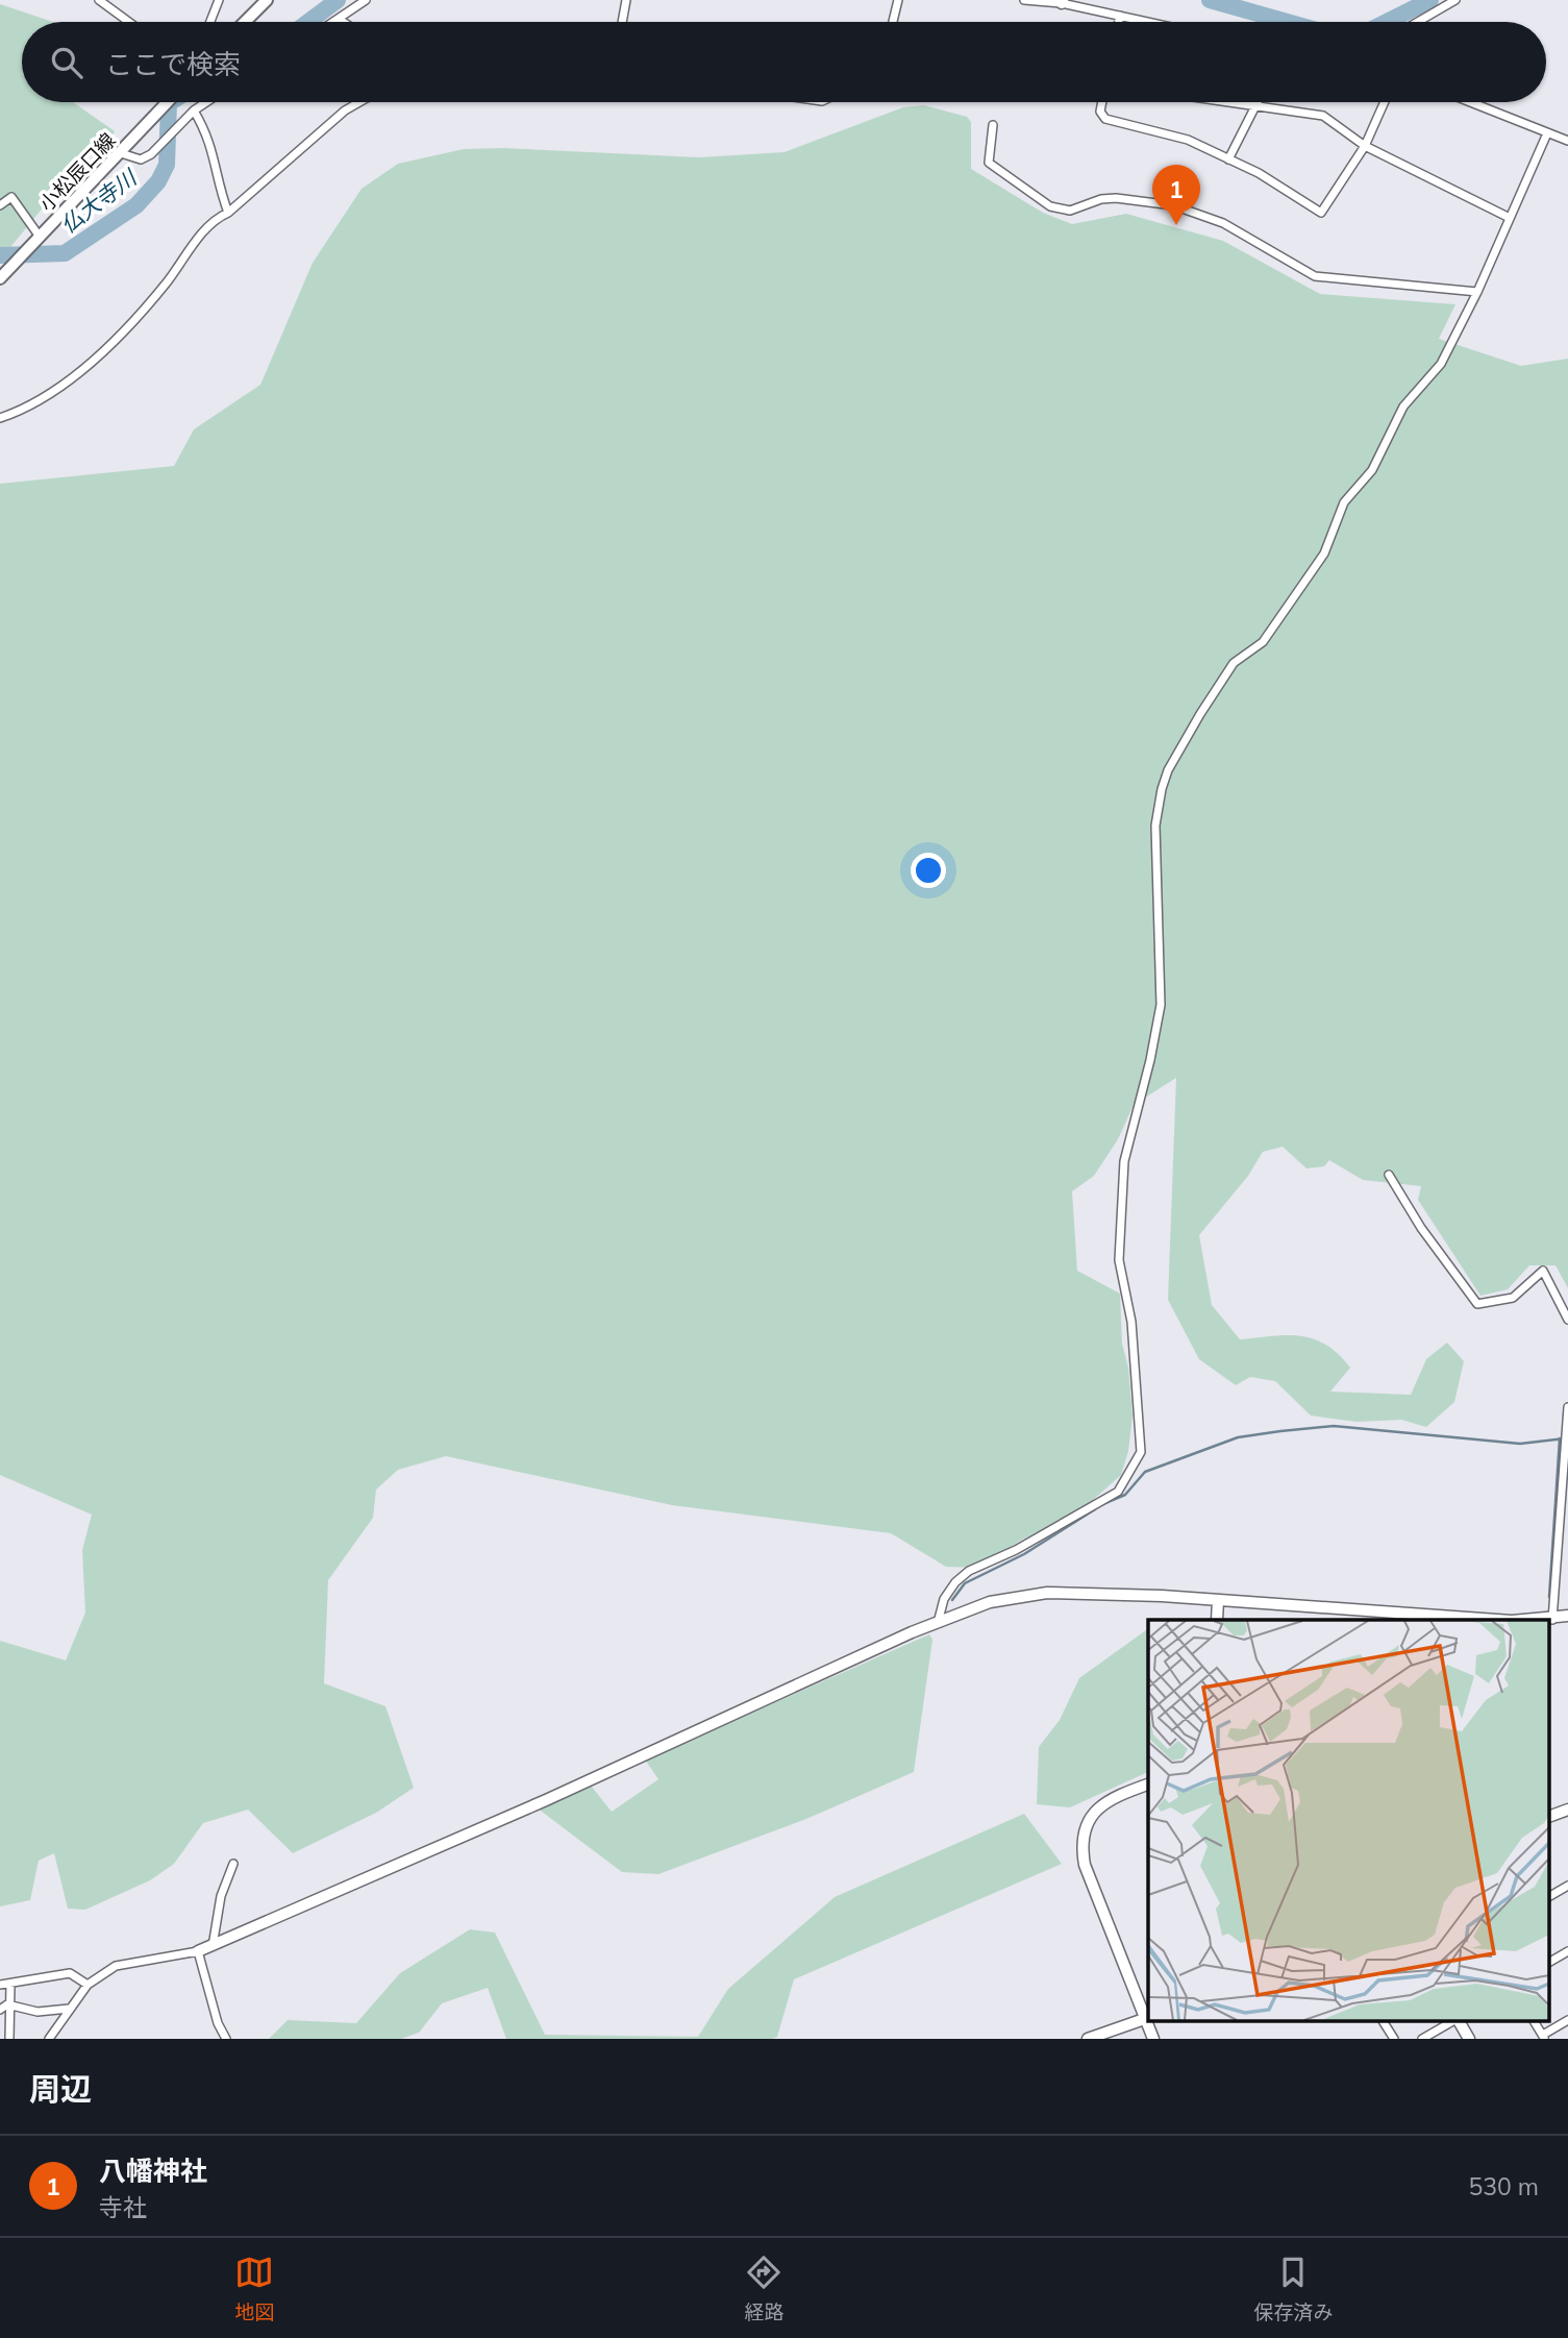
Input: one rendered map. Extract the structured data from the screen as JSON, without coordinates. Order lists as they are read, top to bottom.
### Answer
{
  "streets": {
    "main road": ["小松辰口線"]
  },
  "water": ["仏大寺川"],
  "page": {
    "search": "ここで検索",
    "pins": "1",
    "heading": "周辺",
    "list": [
      {
        "mark": "1",
        "name": "八幡神社",
        "note": "寺社",
        "value": "530 m"
      }
    ],
    "nav": ["地図", "経路", "保存済み"]
  }
}
